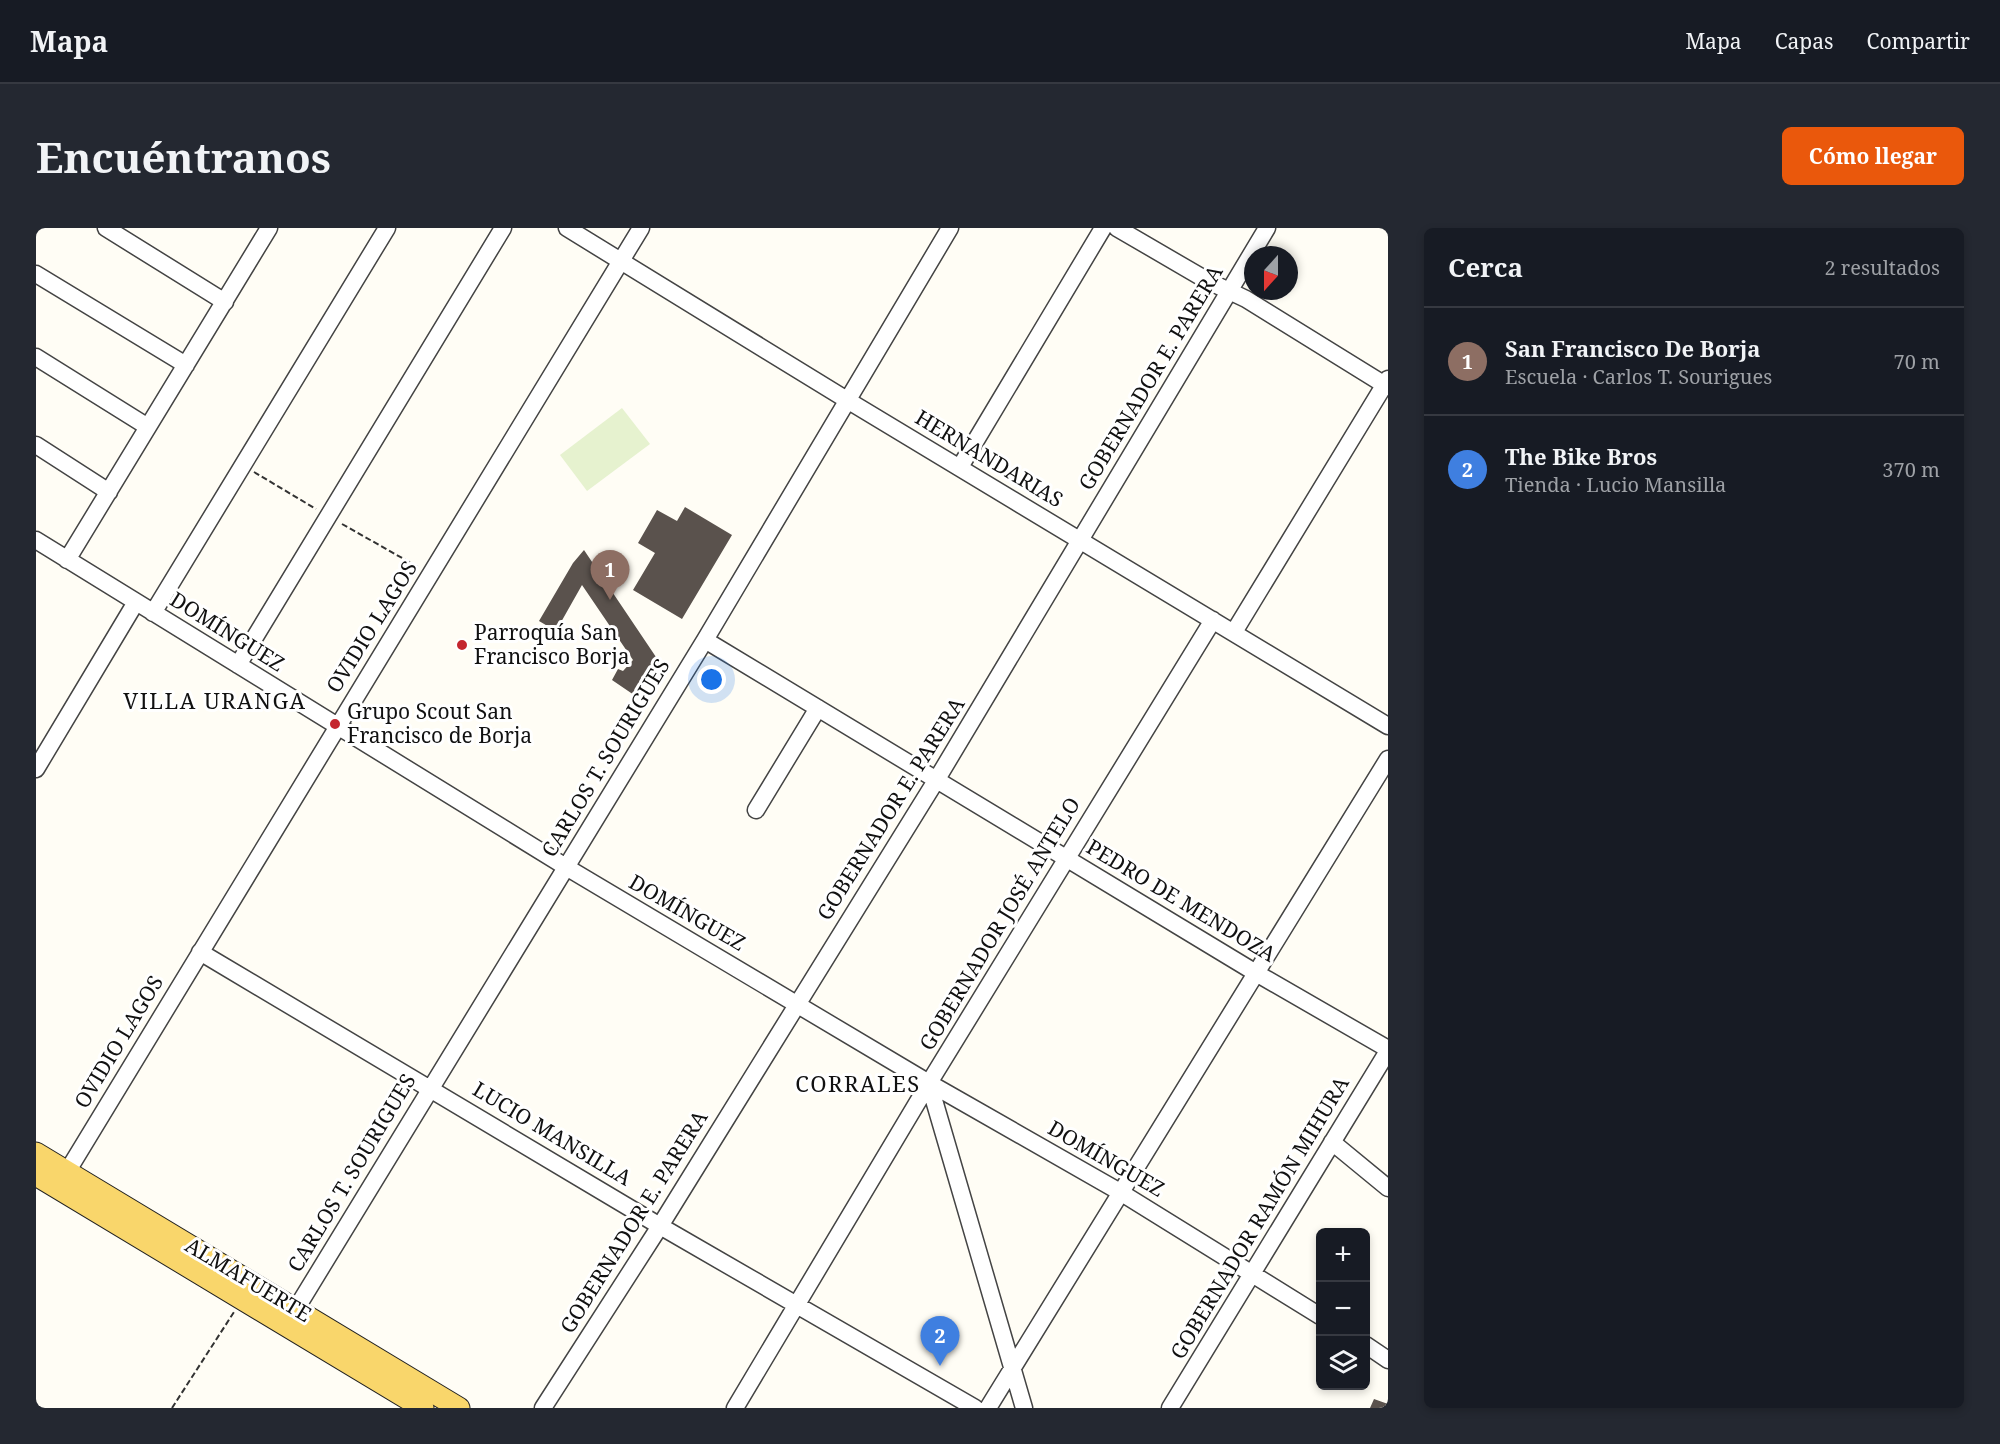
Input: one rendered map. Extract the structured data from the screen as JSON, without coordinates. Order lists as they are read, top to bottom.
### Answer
{
  "streets": {
    "main road": ["ALMAFUERTE"],
    "street": [
      "GOBERNADOR E. PARERA",
      "HERNANDARIAS",
      "OVIDIO LAGOS",
      "DOMÍNGUEZ",
      "CARLOS T. SOURIGUES",
      "PEDRO DE MENDOZA",
      "GOBERNADOR JOSÉ ANTELO",
      "LUCIO MANSILLA",
      "GOBERNADOR RAMÓN MIHURA"
    ]
  },
  "crossings": [
    ["GOBERNADOR E. PARERA", "HERNANDARIAS"],
    ["GOBERNADOR E. PARERA", "DOMÍNGUEZ"],
    ["GOBERNADOR E. PARERA", "PEDRO DE MENDOZA"],
    ["GOBERNADOR E. PARERA", "LUCIO MANSILLA"],
    ["HERNANDARIAS", "OVIDIO LAGOS"],
    ["HERNANDARIAS", "CARLOS T. SOURIGUES"],
    ["HERNANDARIAS", "GOBERNADOR JOSÉ ANTELO"],
    ["OVIDIO LAGOS", "DOMÍNGUEZ"],
    ["OVIDIO LAGOS", "LUCIO MANSILLA"],
    ["OVIDIO LAGOS", "ALMAFUERTE"],
    ["DOMÍNGUEZ", "CARLOS T. SOURIGUES"],
    ["DOMÍNGUEZ", "GOBERNADOR JOSÉ ANTELO"],
    ["DOMÍNGUEZ", "GOBERNADOR RAMÓN MIHURA"],
    ["CARLOS T. SOURIGUES", "PEDRO DE MENDOZA"],
    ["CARLOS T. SOURIGUES", "LUCIO MANSILLA"],
    ["CARLOS T. SOURIGUES", "ALMAFUERTE"],
    ["PEDRO DE MENDOZA", "GOBERNADOR JOSÉ ANTELO"],
    ["PEDRO DE MENDOZA", "GOBERNADOR RAMÓN MIHURA"],
    ["GOBERNADOR JOSÉ ANTELO", "LUCIO MANSILLA"]
  ],
  "districts": ["VILLA URANGA", "CORRALES"],
  "places": ["Parroquía San Francisco Borja", "Grupo Scout San Francisco de Borja"],
  "north": "bottom",
  "page": {
    "header": "Mapa",
    "nav": ["Mapa", "Capas", "Compartir"],
    "buttons": "Cómo llegar",
    "title": "Encuéntranos",
    "heading": ["Cerca", "2 resultados"],
    "list": [
      {
        "mark": "1",
        "name": "San Francisco De Borja",
        "note": "Escuela · Carlos T. Sourigues",
        "value": "70 m"
      },
      {
        "mark": "2",
        "name": "The Bike Bros",
        "note": "Tienda · Lucio Mansilla",
        "value": "370 m"
      }
    ],
    "pins": ["1", "2"],
    "map_buttons": ["+", "−"]
  }
}
